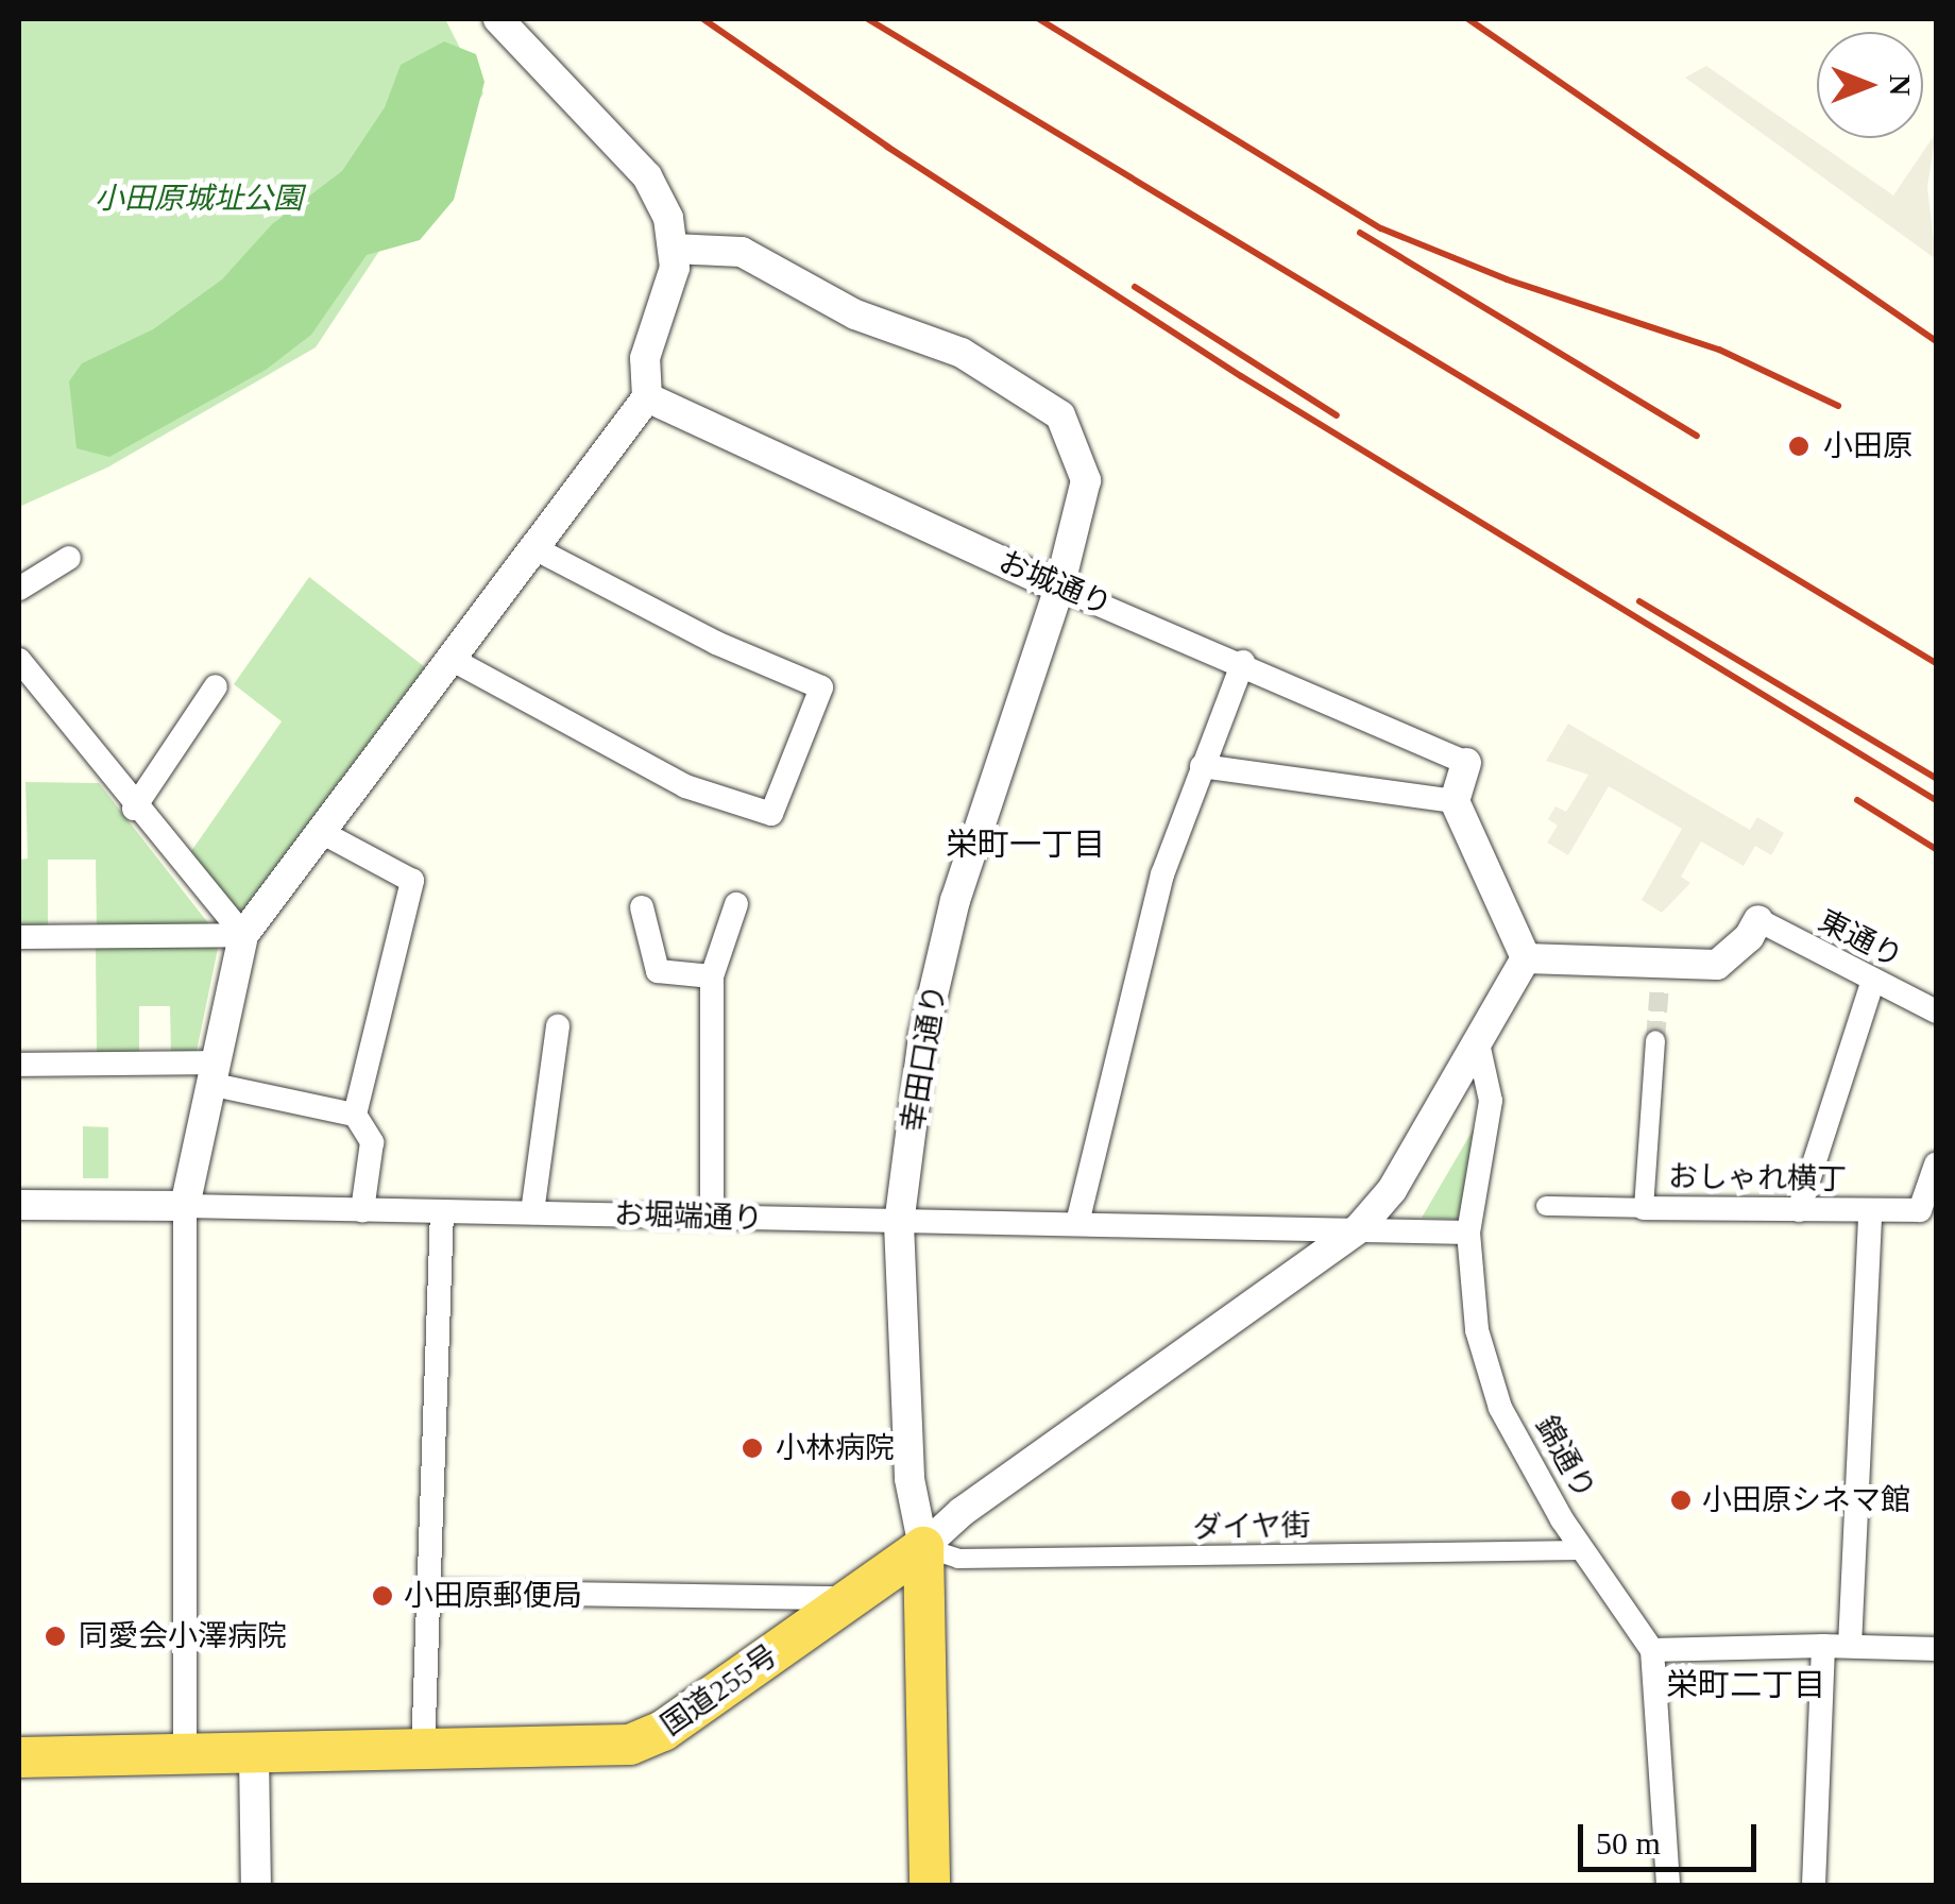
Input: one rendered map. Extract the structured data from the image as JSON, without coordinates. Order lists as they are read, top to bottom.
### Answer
{
  "streets": {
    "highway": ["国道255号"],
    "street": [
      "お城通り",
      "東通り",
      "幸田口通り",
      "おしゃれ横丁",
      "お堀端通り",
      "錦通り",
      "ダイヤ街"
    ]
  },
  "crossings": [
    ["お城通り", "幸田口通り"],
    ["幸田口通り", "お堀端通り"],
    ["幸田口通り", "ダイヤ街"],
    ["幸田口通り", "国道255号"],
    ["お堀端通り", "錦通り"],
    ["錦通り", "ダイヤ街"],
    ["ダイヤ街", "国道255号"]
  ],
  "districts": ["栄町一丁目", "栄町二丁目"],
  "parks": ["小田原城址公園"],
  "places": [
    "小田原",
    "小林病院",
    "小田原シネマ館",
    "小田原郵便局",
    "同愛会小澤病院"
  ],
  "scale_bar": "50 m",
  "north": "right"
}
